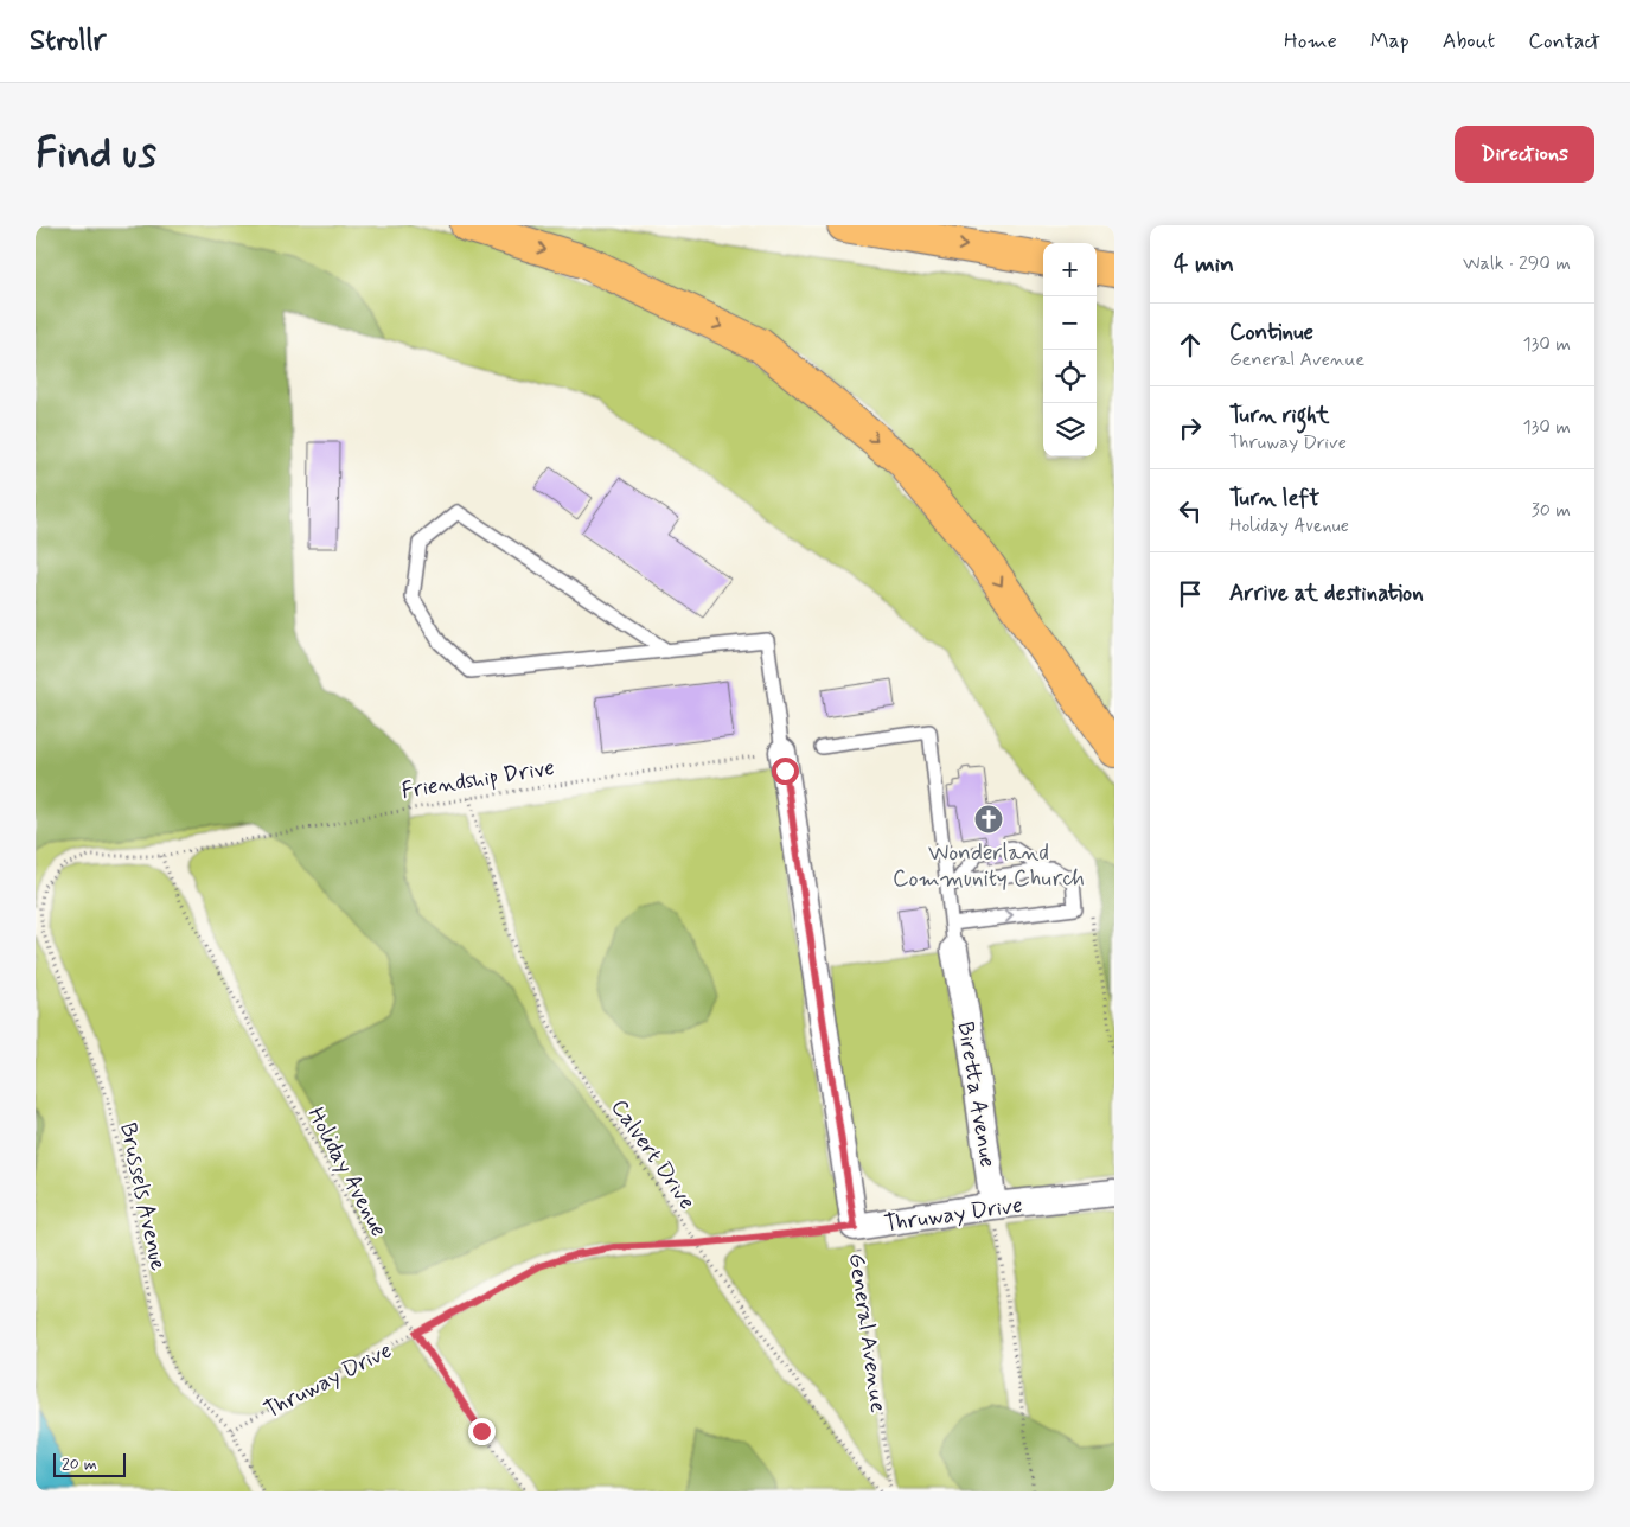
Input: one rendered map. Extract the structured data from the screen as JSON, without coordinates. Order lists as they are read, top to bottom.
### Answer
{
  "streets": {
    "street": ["Biretta Avenue", "Thruway Drive", "General Avenue"],
    "path": [
      "Friendship Drive",
      "Calvert Drive",
      "Holiday Avenue",
      "Brussels Avenue"
    ]
  },
  "crossings": [
    ["Friendship Drive", "Calvert Drive"],
    ["Friendship Drive", "Holiday Avenue"],
    ["Friendship Drive", "Brussels Avenue"],
    ["Friendship Drive", "General Avenue"],
    ["Biretta Avenue", "Thruway Drive"],
    ["Calvert Drive", "Thruway Drive"],
    ["Holiday Avenue", "Thruway Drive"],
    ["Brussels Avenue", "Thruway Drive"],
    ["Thruway Drive", "General Avenue"]
  ],
  "places": {
    "church": ["Wonderland Community Church"]
  },
  "scale_bar": "20 m",
  "page": {
    "header": "Strollr",
    "nav": [
      "Home",
      "Map",
      "About",
      "Contact"
    ],
    "buttons": "Directions",
    "title": "Find us",
    "heading": ["4 min", "Walk · 290 m"],
    "map_buttons": ["+", "−"],
    "list": [
      ["Continue", "General Avenue", "130 m"],
      ["Turn right", "Thruway Drive", "130 m"],
      ["Turn left", "Holiday Avenue", "30 m"],
      "Arrive at destination"
    ],
    "scale": "20 m"
  }
}
